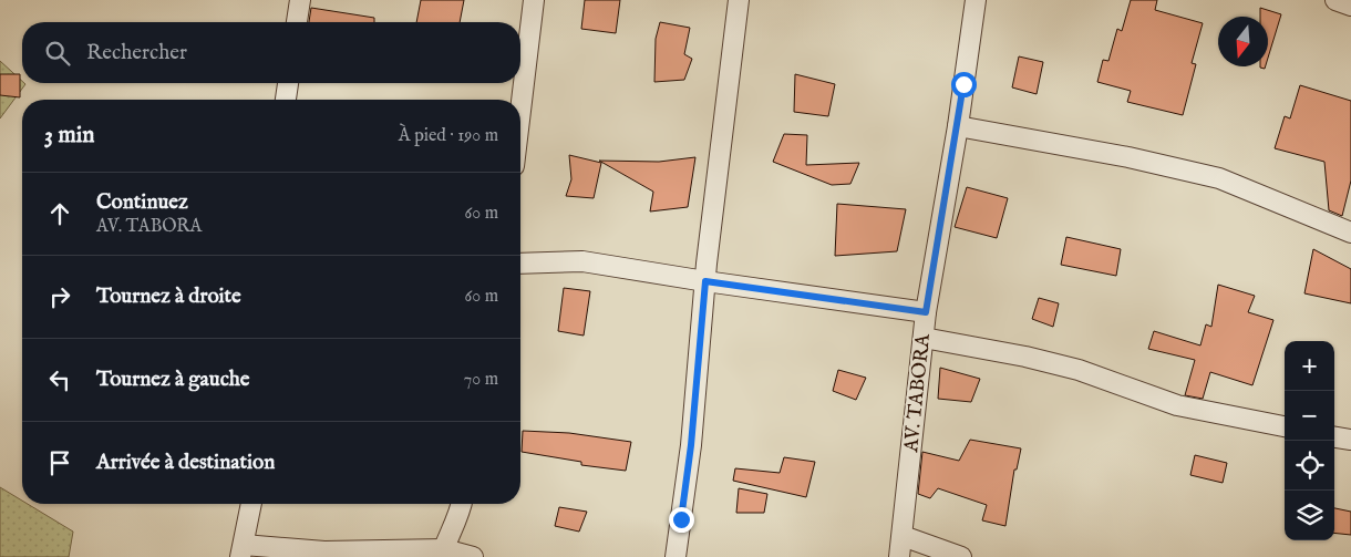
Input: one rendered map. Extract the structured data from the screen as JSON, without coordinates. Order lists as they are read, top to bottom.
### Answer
{
  "streets": {
    "street": ["AV. TABORA"]
  },
  "north": "bottom",
  "page": {
    "search": "Rechercher",
    "heading": ["3 min", "À pied · 190 m"],
    "list": [
      ["Continuez", "AV. TABORA", "60 m"],
      ["Tournez à droite", "60 m"],
      ["Tournez à gauche", "70 m"],
      "Arrivée à destination"
    ],
    "map_buttons": ["+", "−"]
  }
}
